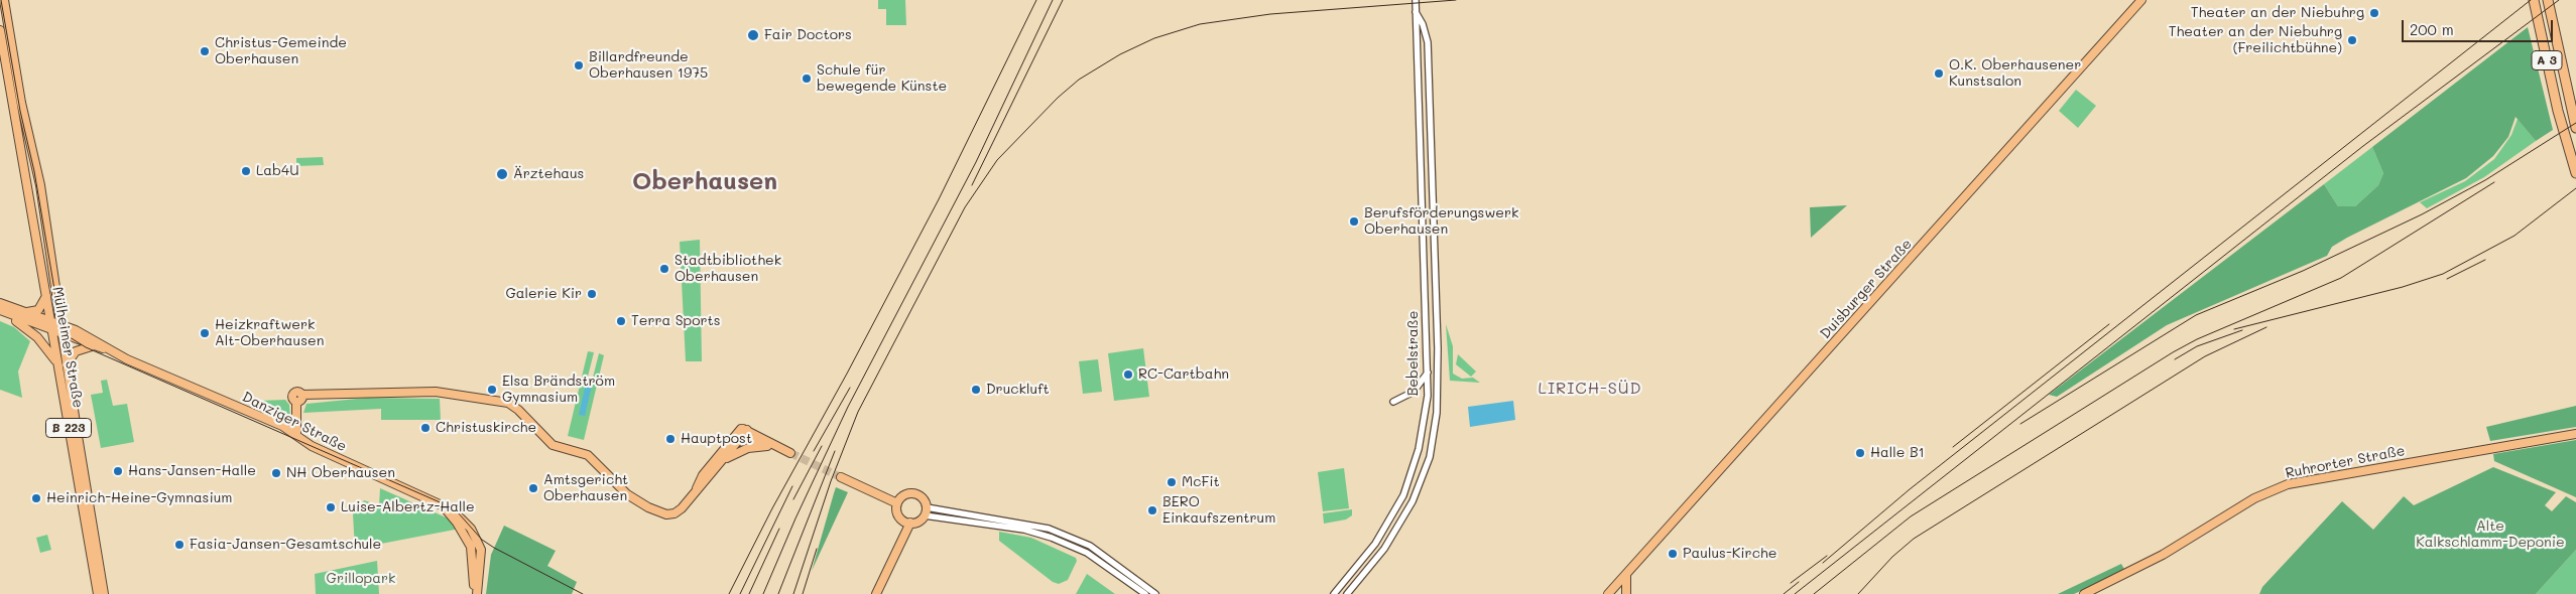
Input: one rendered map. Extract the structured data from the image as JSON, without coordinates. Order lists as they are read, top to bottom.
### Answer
{
  "streets": {
    "highway": ["A 3"],
    "main road": [
      "Duisburger Straße",
      "Mülheimer Straße",
      "Danziger Straße",
      "B 223",
      "Ruhrorter Straße"
    ],
    "street": ["Bebelstraße"]
  },
  "crossings": [
    ["Mülheimer Straße", "Danziger Straße"]
  ],
  "districts": ["Oberhausen", "LIRICH-SÜD"],
  "parks": ["Alte Kalkschlamm-Deponie", "Grillopark"],
  "places": [
    "Theater an der Niebuhrg",
    "Fair Doctors",
    "Theater an der Niebuhrg (Freilichtbühne)",
    "Christus-Gemeinde Oberhausen",
    "Billardfreunde Oberhausen 1975",
    "O.K. Oberhausener Kunstsalon",
    "Schule für bewegende Künste",
    "Lab4U",
    "Ärztehaus",
    "Berufsförderungswerk Oberhausen",
    "Stadtbibliothek Oberhausen",
    "Galerie Kir",
    "Terra Sports",
    "Heizkraftwerk Alt-Oberhausen",
    "RC-Cartbahn",
    "Elsa Brändström Gymnasium",
    "Druckluft",
    "Christuskirche",
    "Hauptpost",
    "Halle B1",
    "Hans-Jansen-Halle",
    "NH Oberhausen",
    "McFit",
    "Amtsgericht Oberhausen",
    "Heinrich-Heine-Gymnasium",
    "Luise-Albertz-Halle",
    "BERO Einkaufszentrum",
    "Fasia-Jansen-Gesamtschule",
    "Paulus-Kirche"
  ],
  "scale_bar": "200 m"
}
